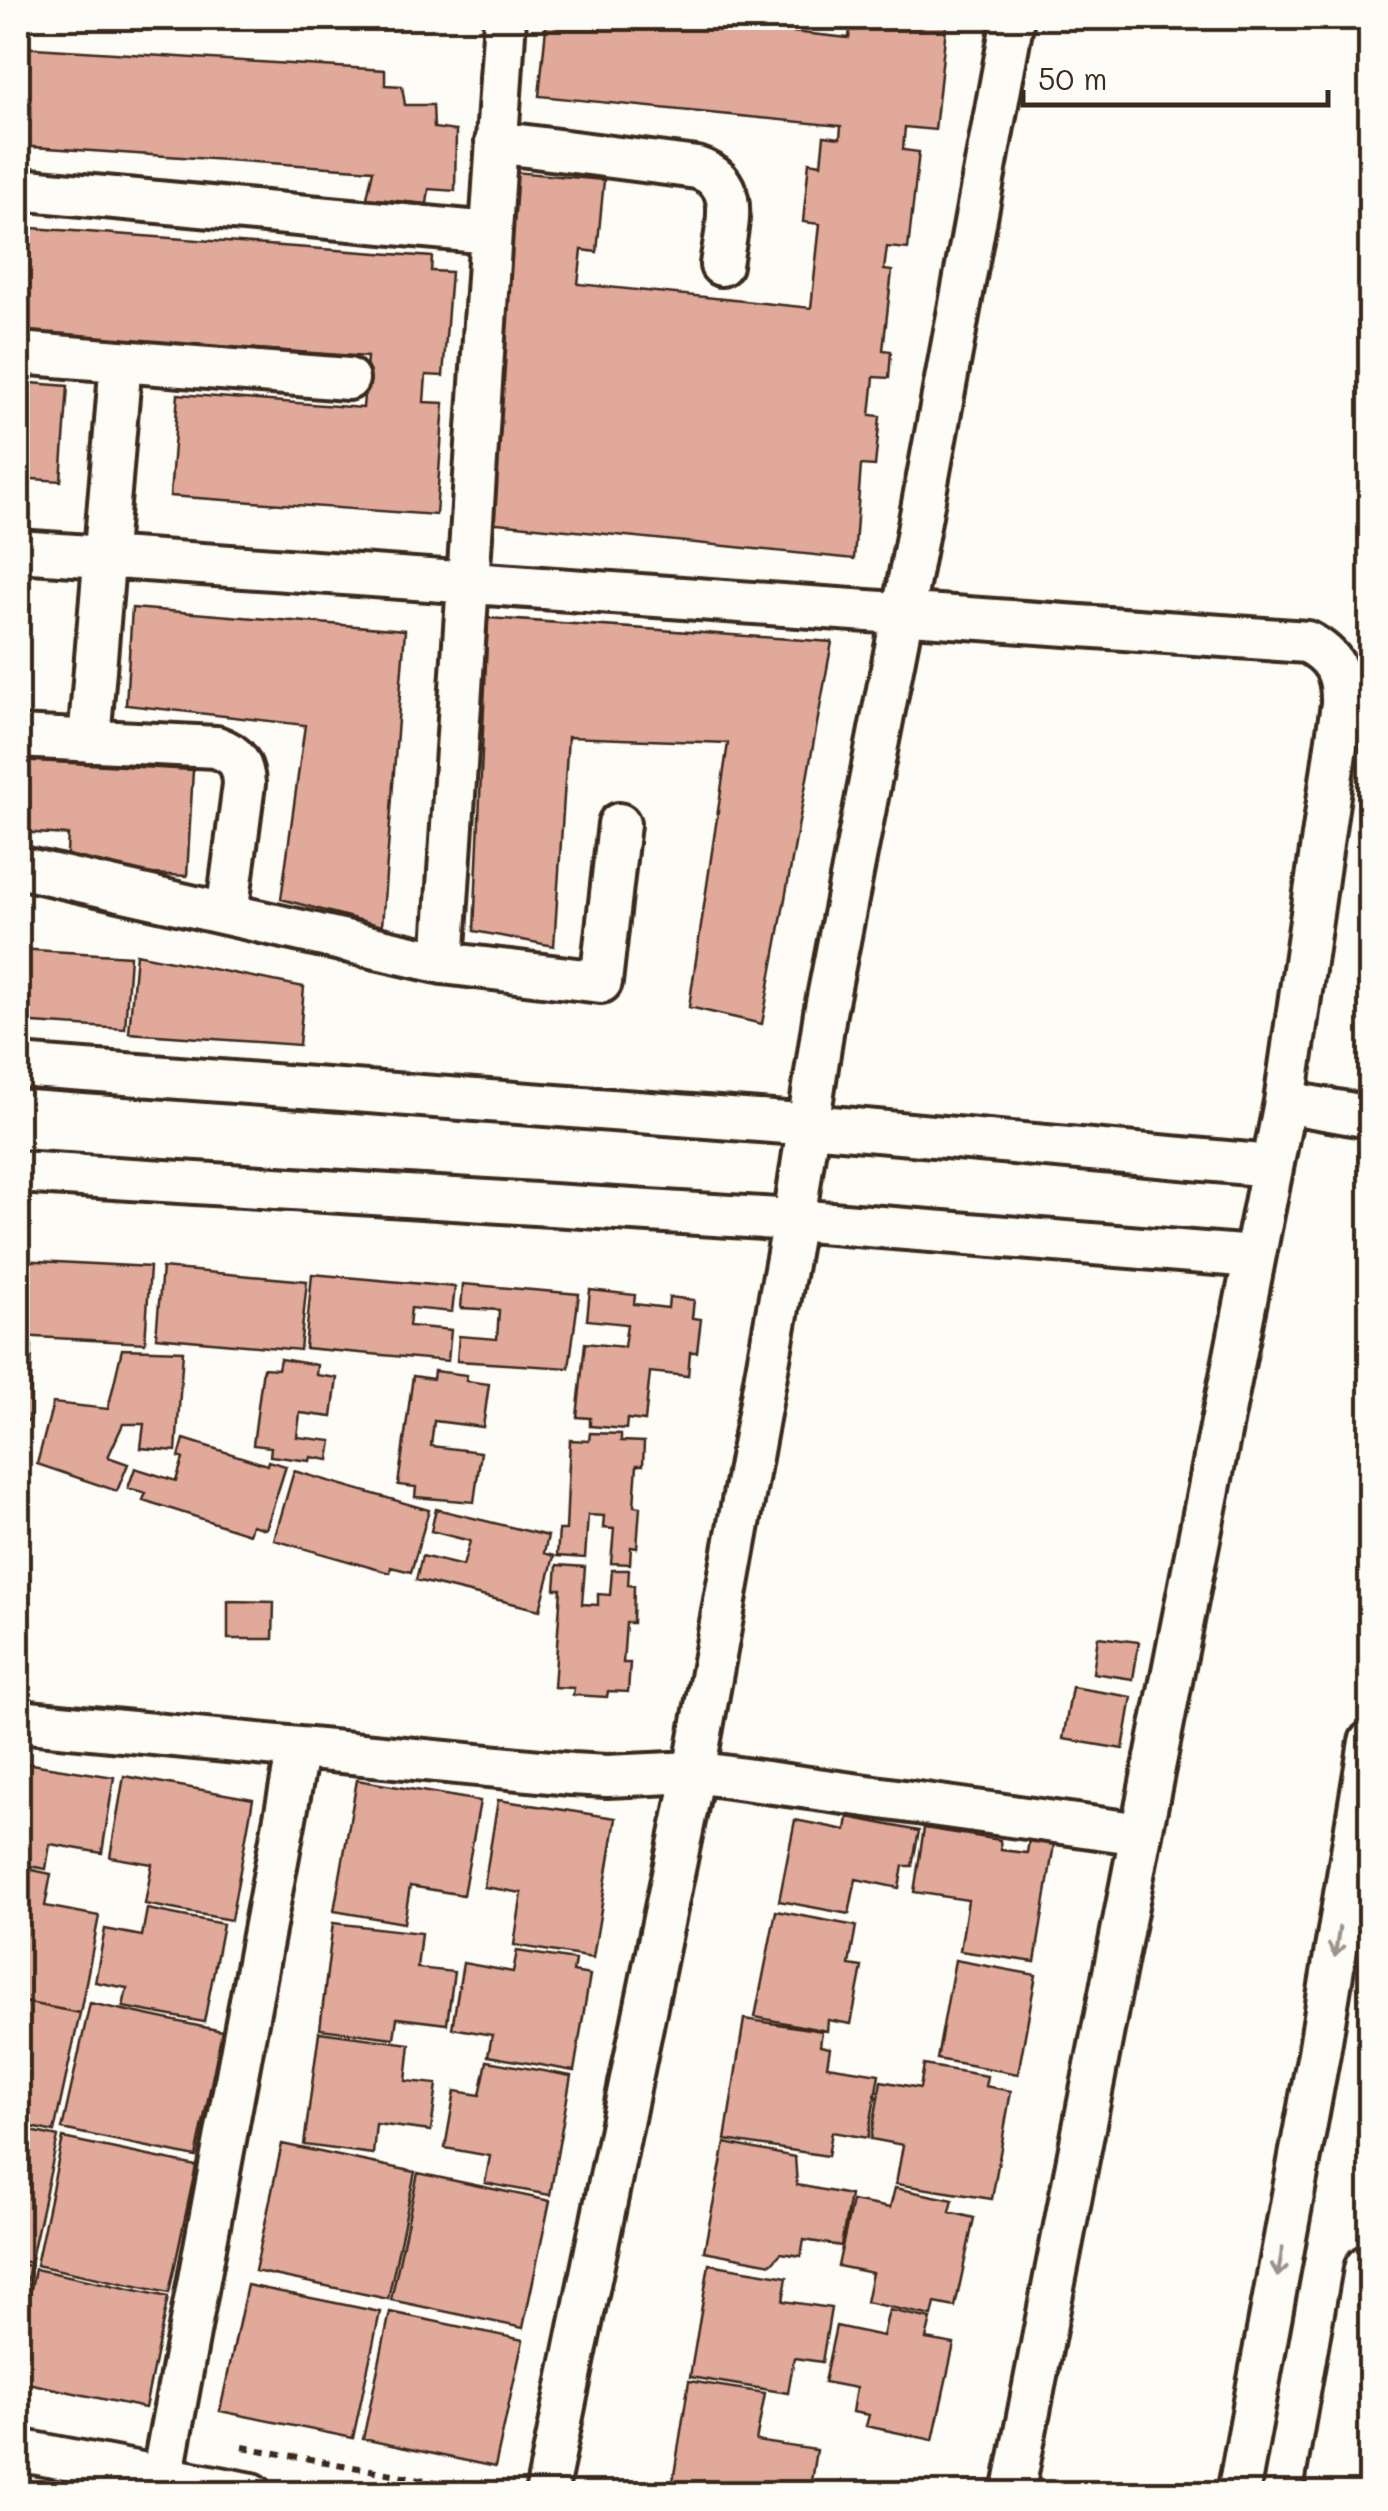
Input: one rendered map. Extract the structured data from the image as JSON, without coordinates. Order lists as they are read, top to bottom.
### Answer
{
  "scale_bar": "50 m"
}
